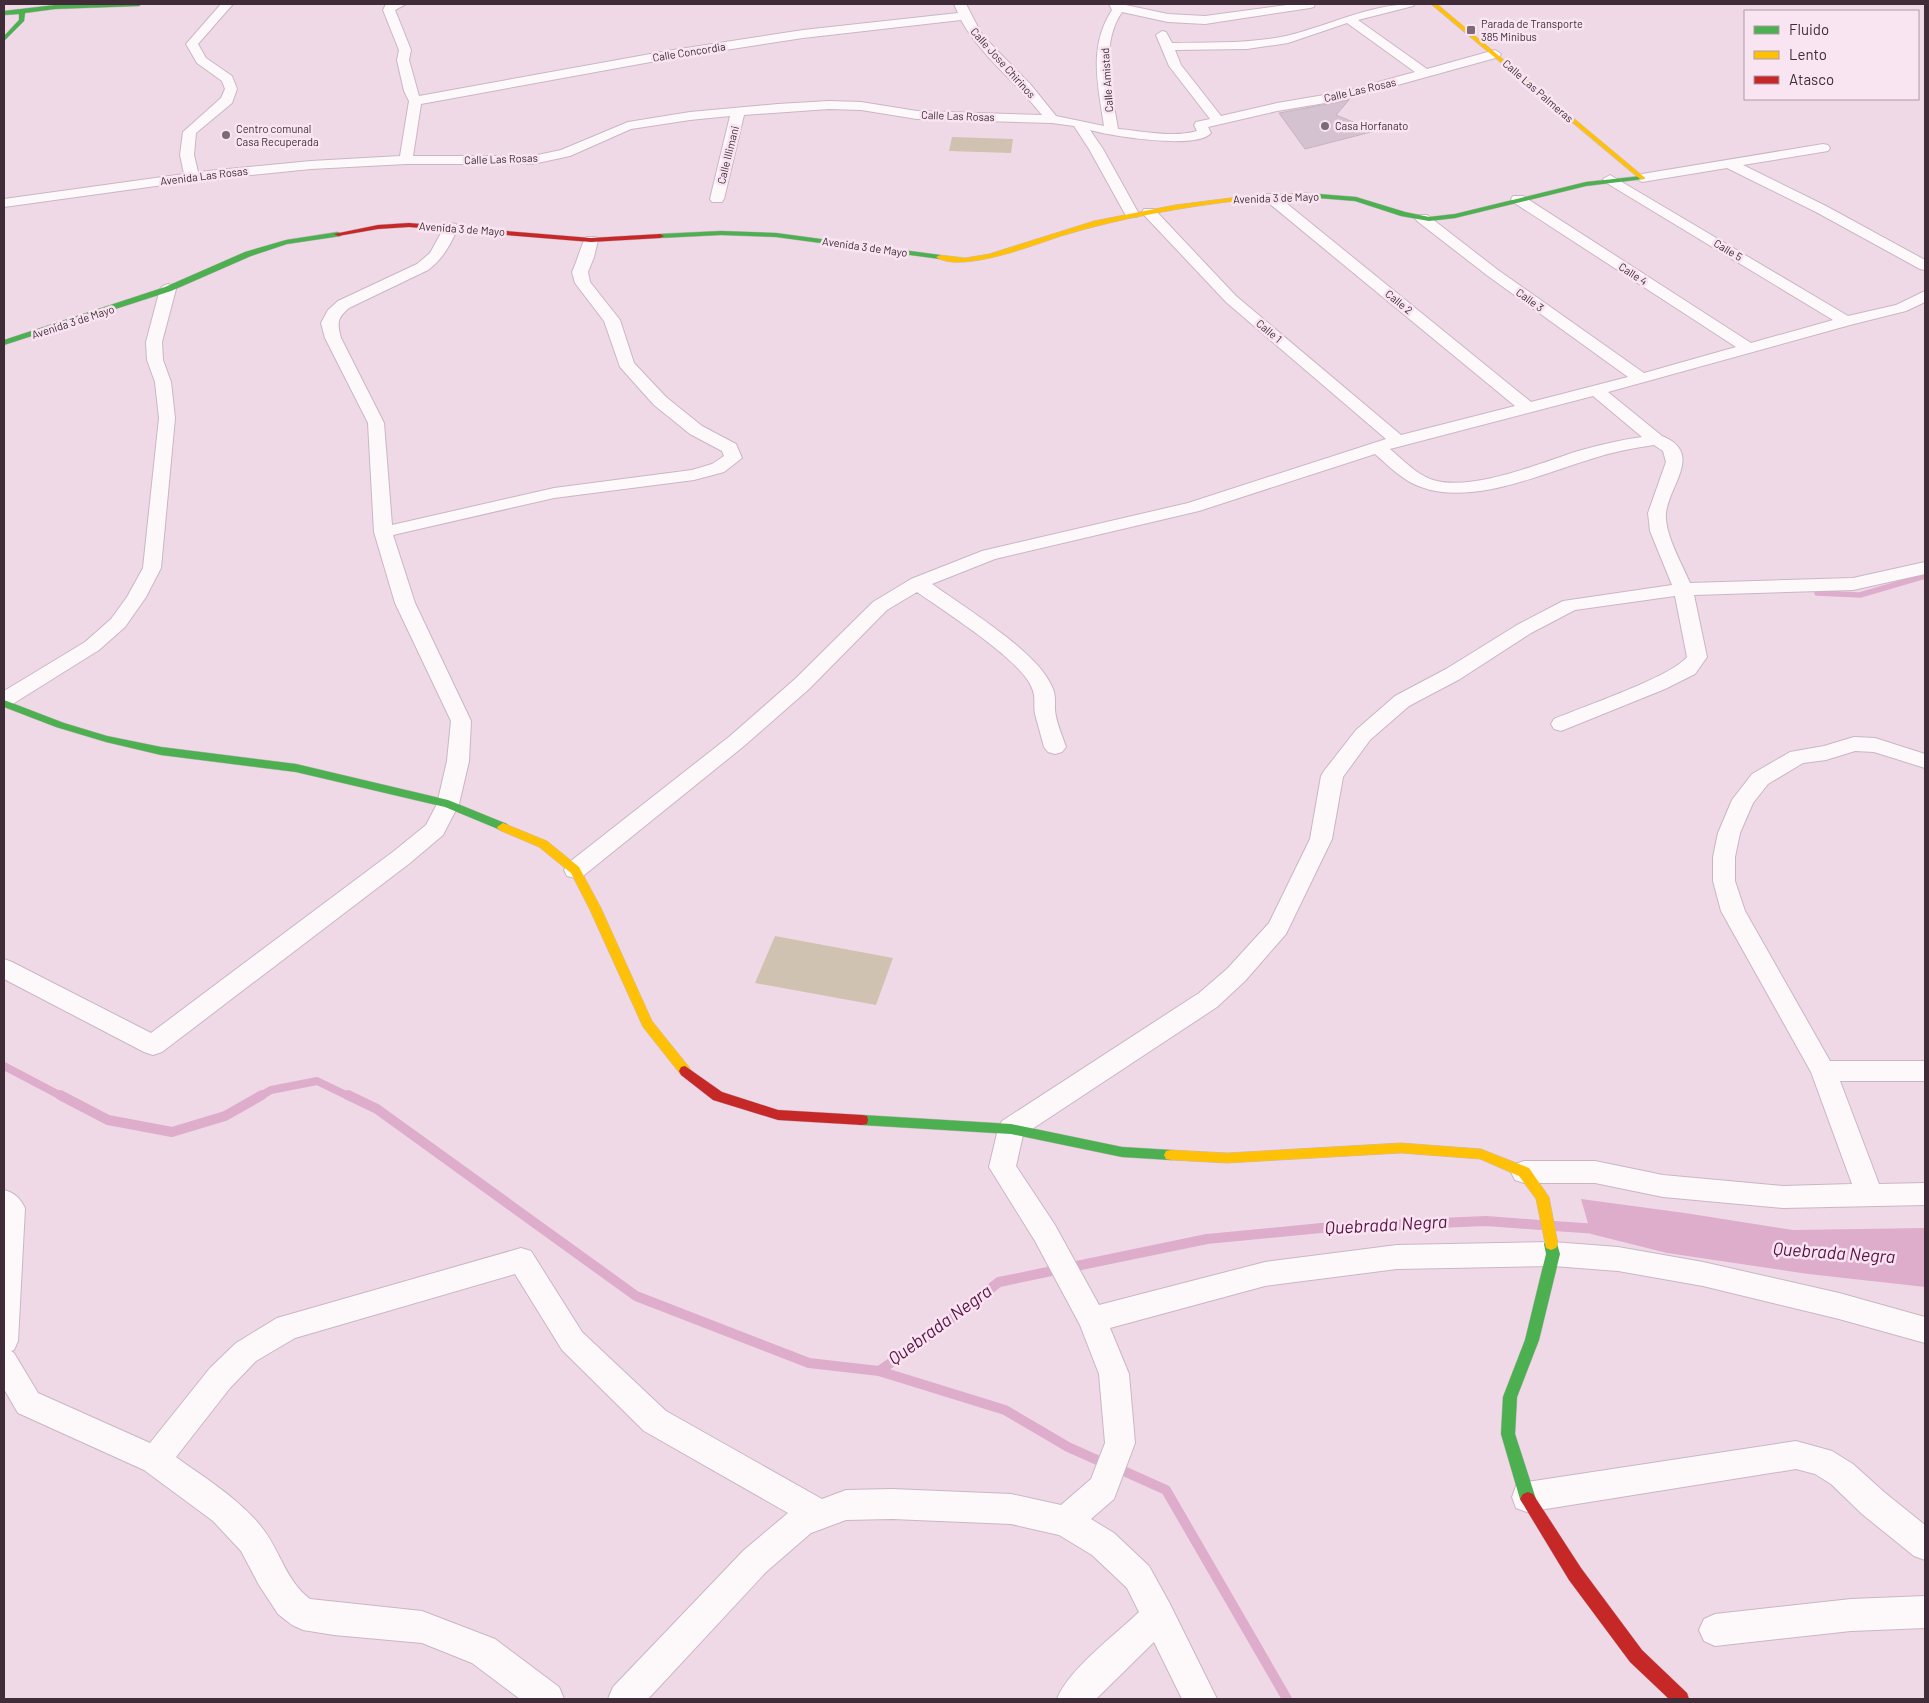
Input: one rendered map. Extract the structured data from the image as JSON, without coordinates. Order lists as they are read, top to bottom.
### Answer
{
  "streets": {
    "street": [
      "Calle Concordia",
      "Calle Jose Chirinos",
      "Calle Amistad",
      "Calle Las Rosas",
      "Calle Las Palmeras",
      "Calle Illimani",
      "Avenida Las Rosas",
      "Avenida 3 de Mayo",
      "Calle 5",
      "Calle 4",
      "Calle 3",
      "Calle 2",
      "Calle 1"
    ]
  },
  "crossings": [
    ["Calle Concordia", "Calle Jose Chirinos"],
    ["Calle Jose Chirinos", "Calle Las Rosas"],
    ["Calle Amistad", "Calle Las Rosas"],
    ["Calle Las Rosas", "Calle Las Palmeras"],
    ["Calle Las Rosas", "Calle Illimani"],
    ["Calle Las Rosas", "Avenida Las Rosas"],
    ["Calle Las Palmeras", "Avenida 3 de Mayo"],
    ["Avenida 3 de Mayo", "Calle 5"],
    ["Avenida 3 de Mayo", "Calle 4"],
    ["Avenida 3 de Mayo", "Calle 3"],
    ["Avenida 3 de Mayo", "Calle 2"],
    ["Avenida 3 de Mayo", "Calle 1"]
  ],
  "water": ["Quebrada Negra"],
  "places": {
    "transit": ["Parada de Transporte 385 Minibus"],
    "other": ["Casa Horfanato", "Centro comunal Casa Recuperada"]
  },
  "legend": ["Fluido", "Lento", "Atasco"]
}
